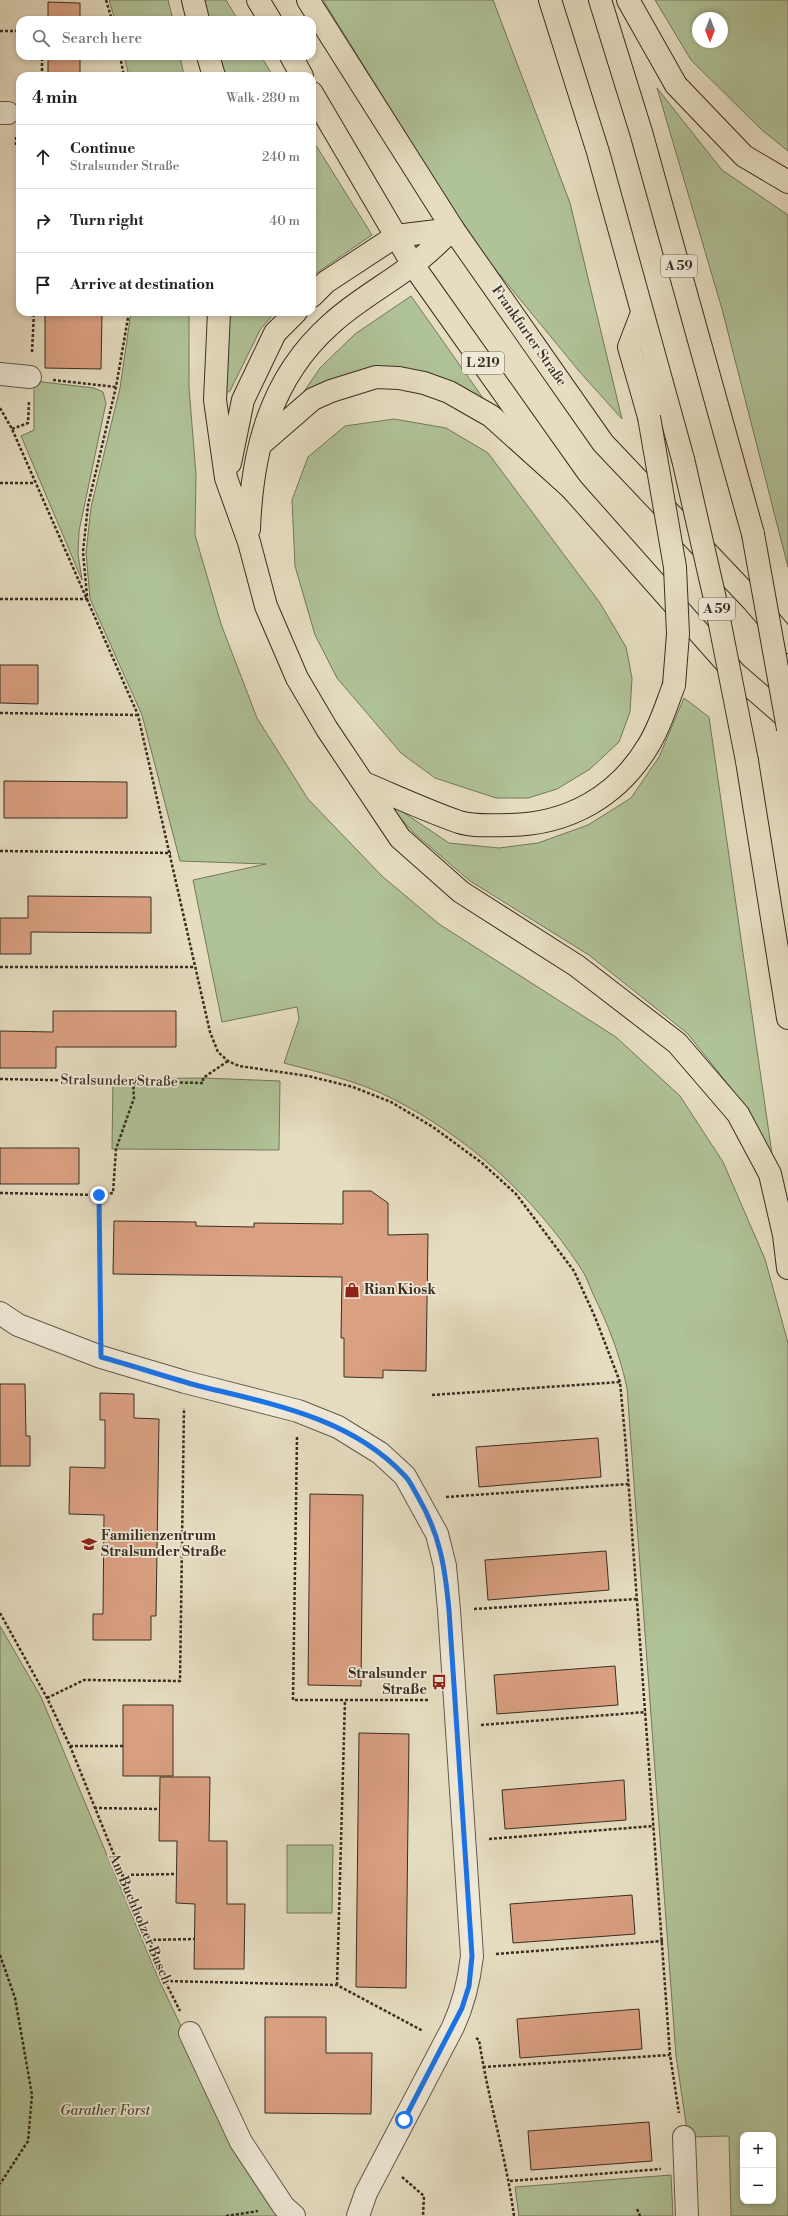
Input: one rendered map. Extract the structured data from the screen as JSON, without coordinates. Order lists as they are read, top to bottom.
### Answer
{
  "streets": {
    "main road": ["A 59", "Frankfurter Straße", "L 219"],
    "path": ["Stralsunder Straße", "Am Buchholzer Busch"]
  },
  "parks": ["Garather Forst"],
  "places": {
    "shop": ["Rian Kiosk"],
    "school or university": ["Familienzentrum Stralsunder Straße"],
    "bus stop": ["Stralsunder Straße"]
  },
  "north": "bottom",
  "page": {
    "search": "Search here",
    "heading": ["4 min", "Walk · 280 m"],
    "list": [
      ["Continue", "Stralsunder Straße", "240 m"],
      ["Turn right", "40 m"],
      "Arrive at destination"
    ],
    "map_buttons": ["+", "−"]
  }
}
